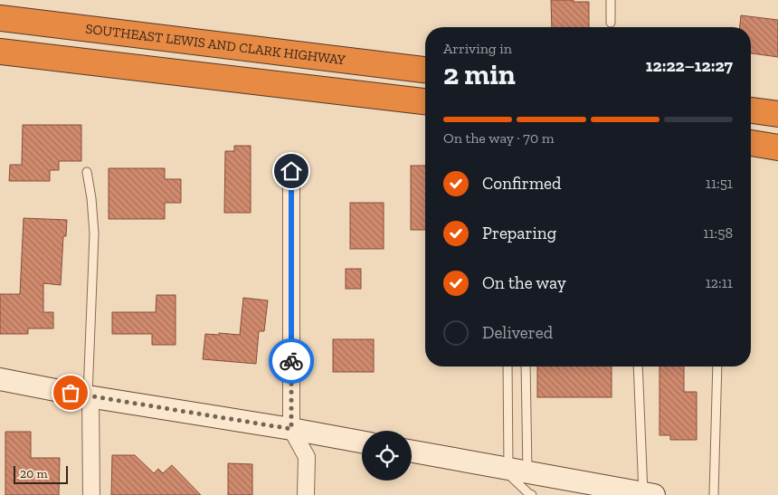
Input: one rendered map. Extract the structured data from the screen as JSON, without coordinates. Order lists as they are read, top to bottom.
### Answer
{
  "streets": {
    "highway": ["SOUTHEAST LEWIS AND CLARK HIGHWAY"]
  },
  "scale_bar": "20 m",
  "page": {
    "heading": ["2 min", "Arriving in", "12:22–12:27"],
    "bar": "On the way · 70 m",
    "list": [
      ["Confirmed", "11:51"],
      ["Preparing", "11:58"],
      ["On the way", "12:11"],
      "Delivered"
    ],
    "scale": "20 m"
  }
}
